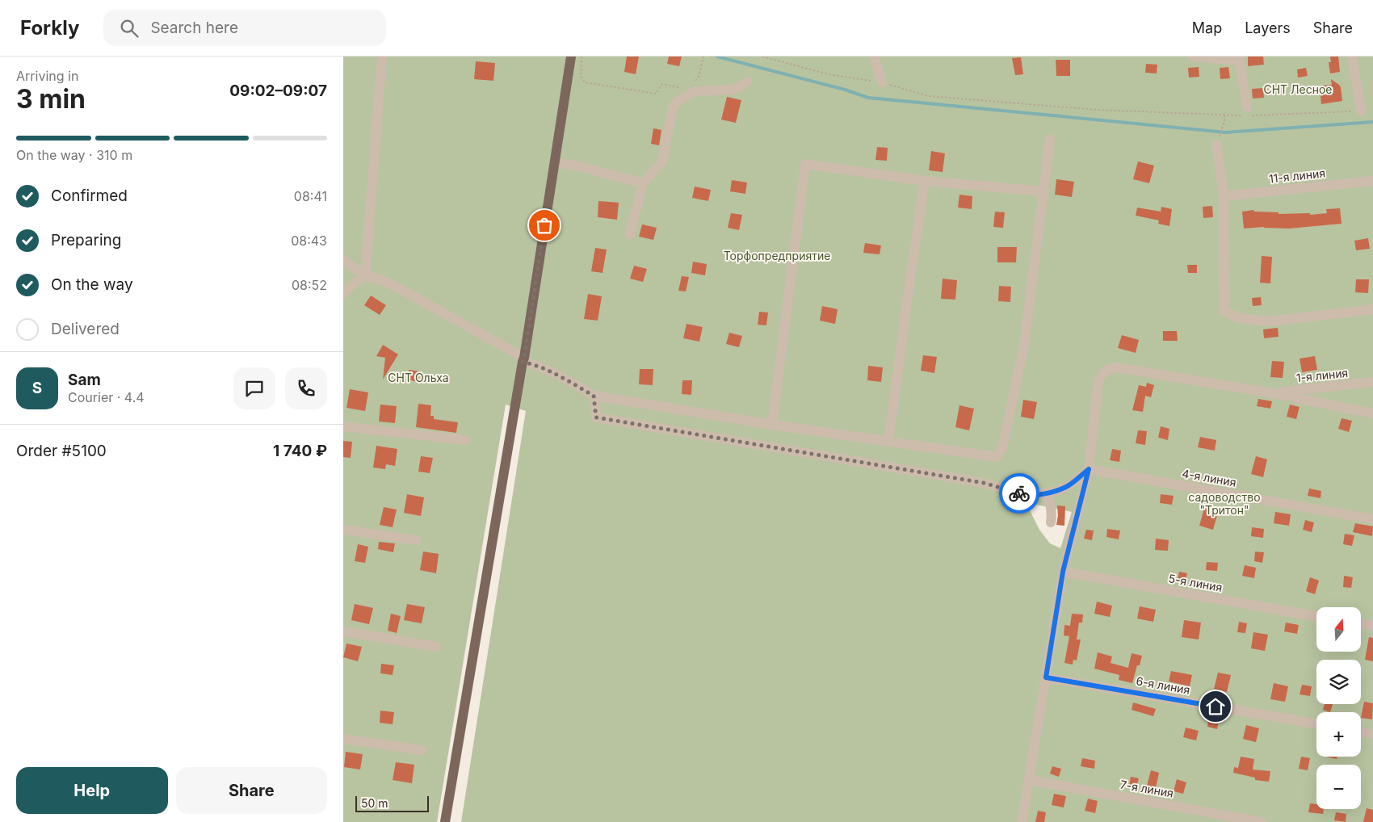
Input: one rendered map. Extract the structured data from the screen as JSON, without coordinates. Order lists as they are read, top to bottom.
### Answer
{
  "streets": {
    "street": [
      "11-я линия",
      "1-я линия",
      "4-я линия",
      "5-я линия",
      "6-я линия",
      "7-я линия"
    ]
  },
  "parks": [
    "СНТ Лесное",
    "Торфопредприятие",
    "СНТ Ольха",
    "садоводство \"Тритон\""
  ],
  "scale_bar": "50 m",
  "north": "top",
  "page": {
    "header": "Forkly",
    "search": "Search here",
    "nav": ["Map", "Layers", "Share"],
    "heading": ["3 min", "Arriving in", "09:02–09:07"],
    "panel": [
      "Sam",
      "Courier · 4.4",
      "Order #5100",
      "1 740 ₽"
    ],
    "bar": "On the way · 310 m",
    "list": [
      ["Confirmed", "08:41"],
      ["Preparing", "08:43"],
      ["On the way", "08:52"],
      "Delivered"
    ],
    "round": "S",
    "map_buttons": ["+", "−"],
    "buttons": ["Help", "Share"],
    "scale": "50 m"
  }
}
